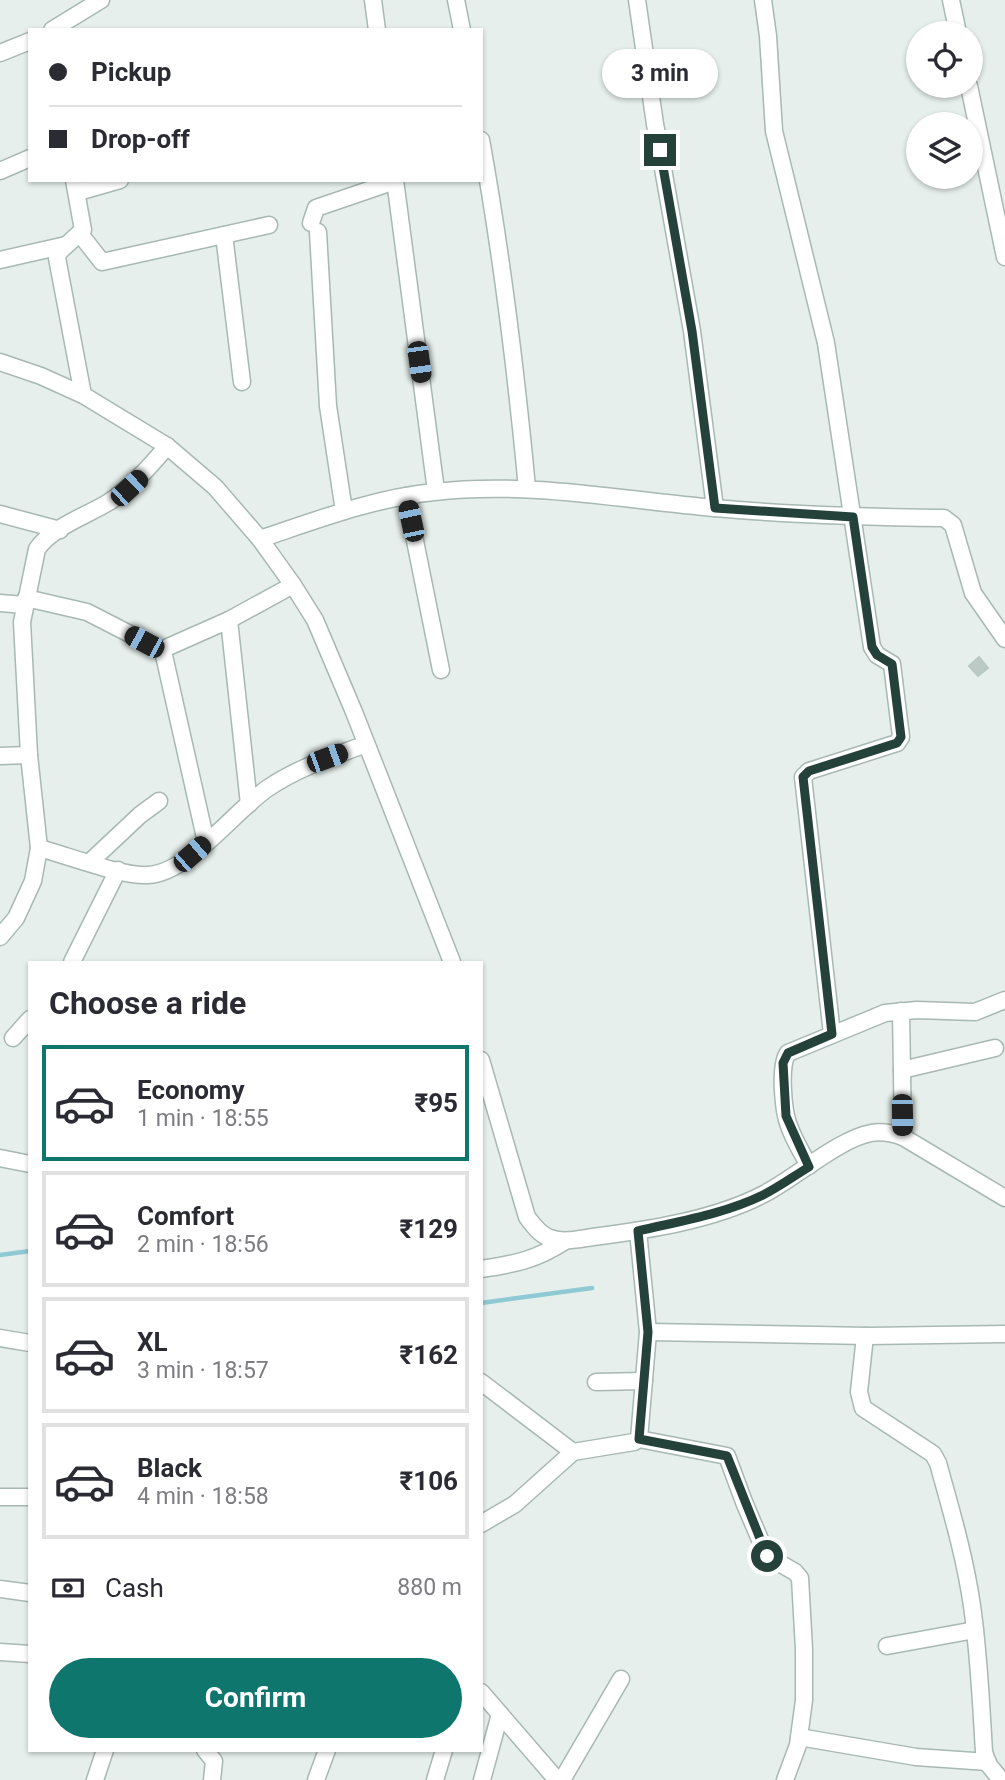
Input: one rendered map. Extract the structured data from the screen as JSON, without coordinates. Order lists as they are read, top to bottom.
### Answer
{
  "page": {
    "banner": ["Pickup", "Drop-off"],
    "bubble": "3 min",
    "heading": "Choose a ride",
    "list": [
      {
        "name": "Economy",
        "note": "1 min · 18:55",
        "value": "₹95"
      },
      {
        "name": "Comfort",
        "note": "2 min · 18:56",
        "value": "₹129"
      },
      {
        "name": "XL",
        "note": "3 min · 18:57",
        "value": "₹162"
      },
      {
        "name": "Black",
        "note": "4 min · 18:58",
        "value": "₹106"
      }
    ],
    "pay": ["Cash", "880 m"],
    "buttons": "Confirm"
  }
}
